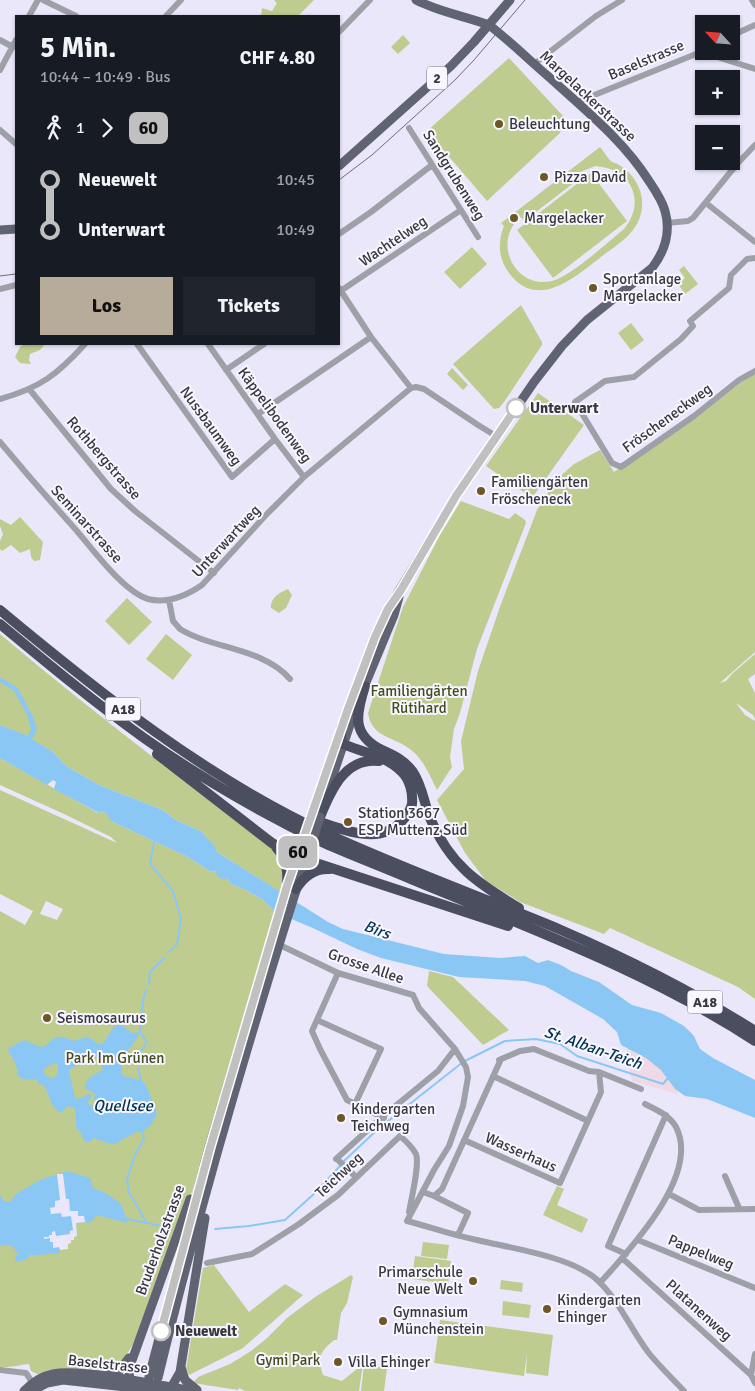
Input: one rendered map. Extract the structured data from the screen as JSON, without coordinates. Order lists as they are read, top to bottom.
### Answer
{
  "streets": {
    "highway": ["A18"],
    "main road": [
      "Baselstrasse",
      "2",
      "Margelackerstrasse",
      "Bruderholzstrasse"
    ],
    "street": [
      "Sandgrubenweg",
      "Wachtelweg",
      "Käppelibodenweg",
      "Fröscheneckweg",
      "Nussbaumweg",
      "Rothbergstrasse",
      "Seminarstrasse",
      "Unterwartweg",
      "Grosse Allee",
      "Wasserhaus",
      "Teichweg",
      "Pappelweg",
      "Platanenweg"
    ]
  },
  "crossings": [
    ["Baselstrasse", "Margelackerstrasse"],
    ["Baselstrasse", "Bruderholzstrasse"],
    ["2", "Margelackerstrasse"],
    ["Sandgrubenweg", "Wachtelweg"],
    ["Käppelibodenweg", "Nussbaumweg"],
    ["Käppelibodenweg", "Unterwartweg"],
    ["Rothbergstrasse", "Unterwartweg"],
    ["Seminarstrasse", "Unterwartweg"],
    ["Grosse Allee", "Teichweg"]
  ],
  "water": ["Birs", "St. Alban-Teich", "Quellsee"],
  "parks": ["Familiengärten Rütihard", "Park Im Grünen", "Gymi Park"],
  "places": [
    "Beleuchtung",
    "Pizza David",
    "Margelacker",
    "Sportanlage Margelacker",
    "Unterwart",
    "Familiengärten Fröscheneck",
    "Station 3667 ESP Muttenz Süd",
    "Seismosaurus",
    "Kindergarten Teichweg",
    "Primarschule Neue Welt",
    "Kindergarten Ehinger",
    "Gymnasium Münchenstein",
    "Neuewelt",
    "Villa Ehinger"
  ],
  "lines": ["bus line 60"],
  "north": "top left",
  "page": {
    "on_map": "60",
    "map_buttons": ["+", "−"],
    "heading": ["5 Min.", "10:44 – 10:49 · Bus", "CHF 4.80"],
    "legs": ["1", "60"],
    "list": [
      {
        "name": "Neuewelt",
        "value": "10:45"
      },
      {
        "name": "Unterwart",
        "value": "10:49"
      }
    ],
    "buttons": ["Los", "Tickets"]
  }
}
